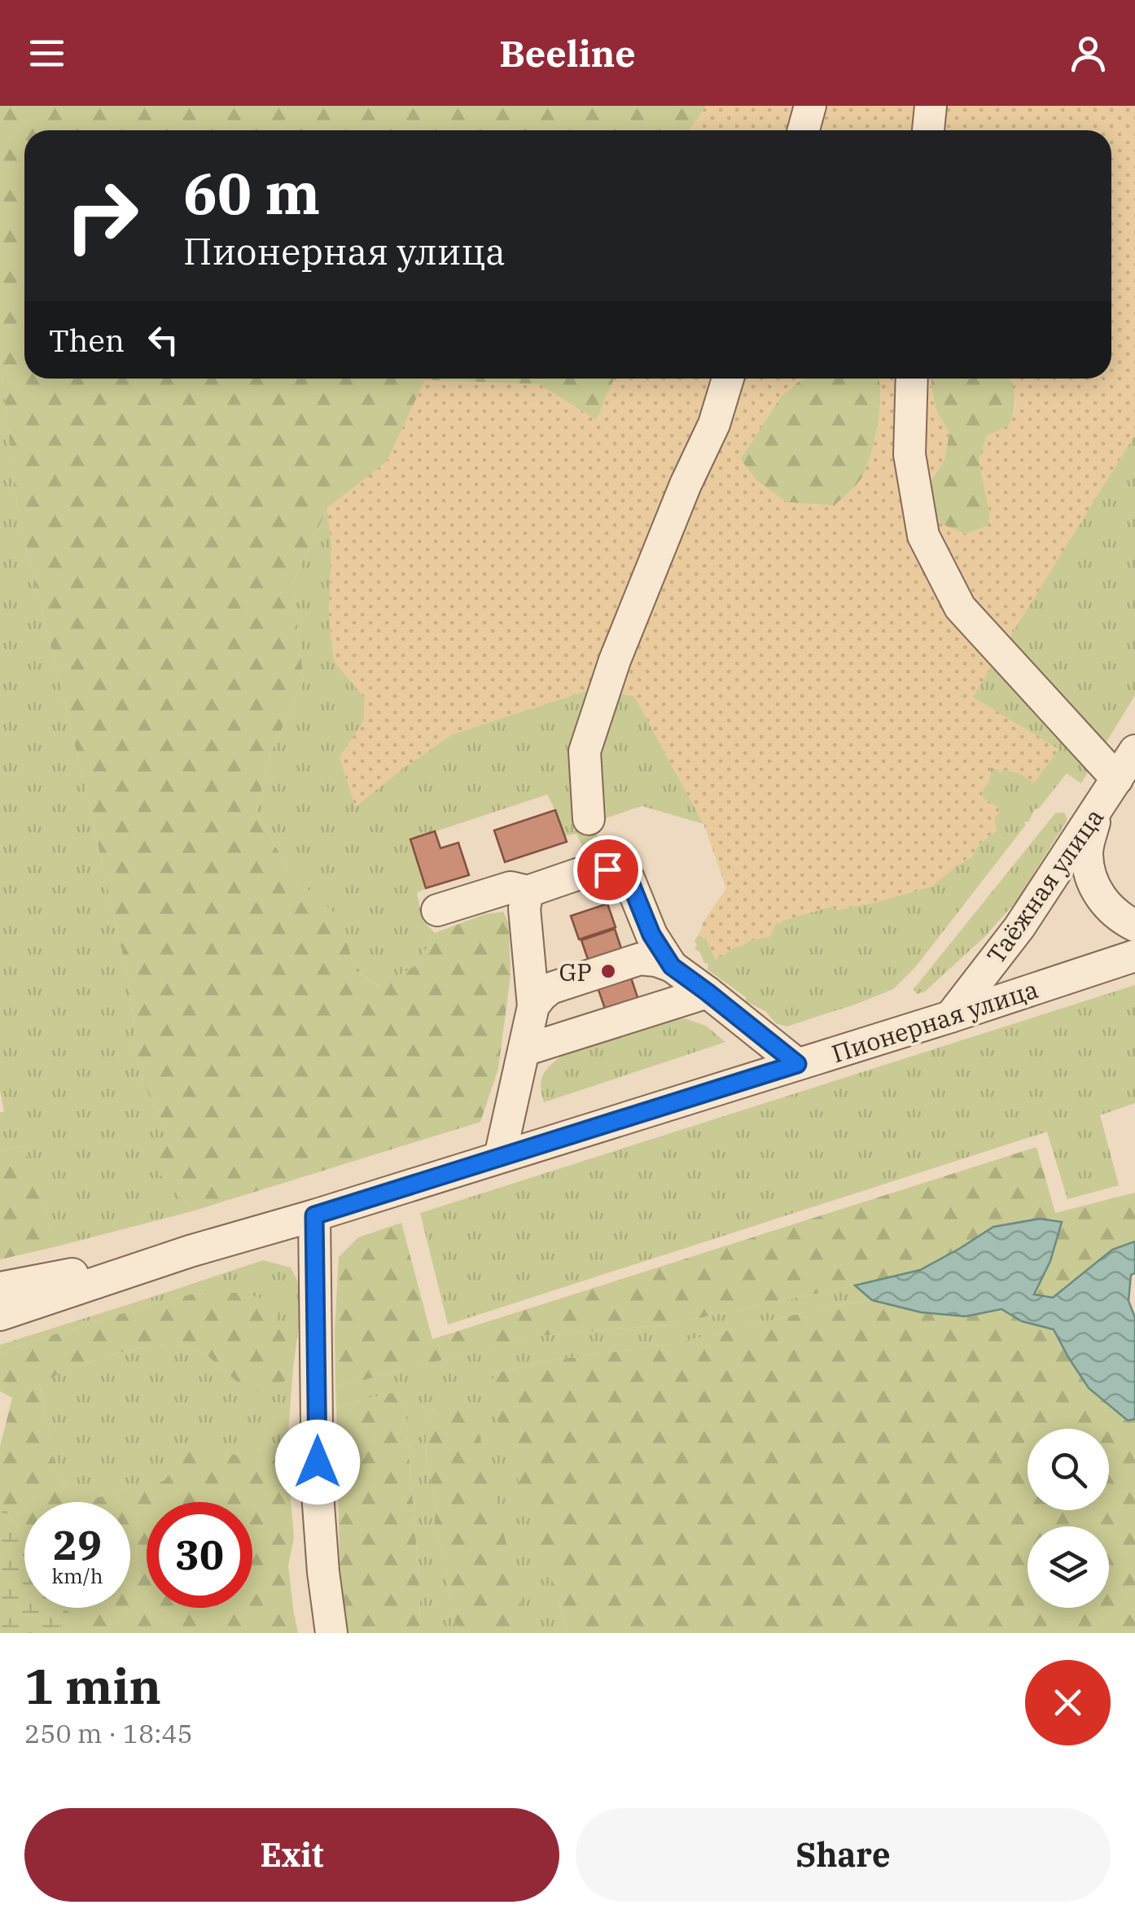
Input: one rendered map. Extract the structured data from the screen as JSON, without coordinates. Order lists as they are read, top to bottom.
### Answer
{
  "streets": {
    "street": ["Таёжная улица", "Пионерная улица"]
  },
  "crossings": [
    ["Таёжная улица", "Пионерная улица"]
  ],
  "places": ["GP"],
  "page": {
    "header": "Beeline",
    "turn": ["60 m", "Пионерная улица"],
    "then": "Then",
    "speed": "29 km/h",
    "limit": "30",
    "heading": ["1 min", "250 m · 18:45"],
    "buttons": ["Exit", "Share"]
  }
}
